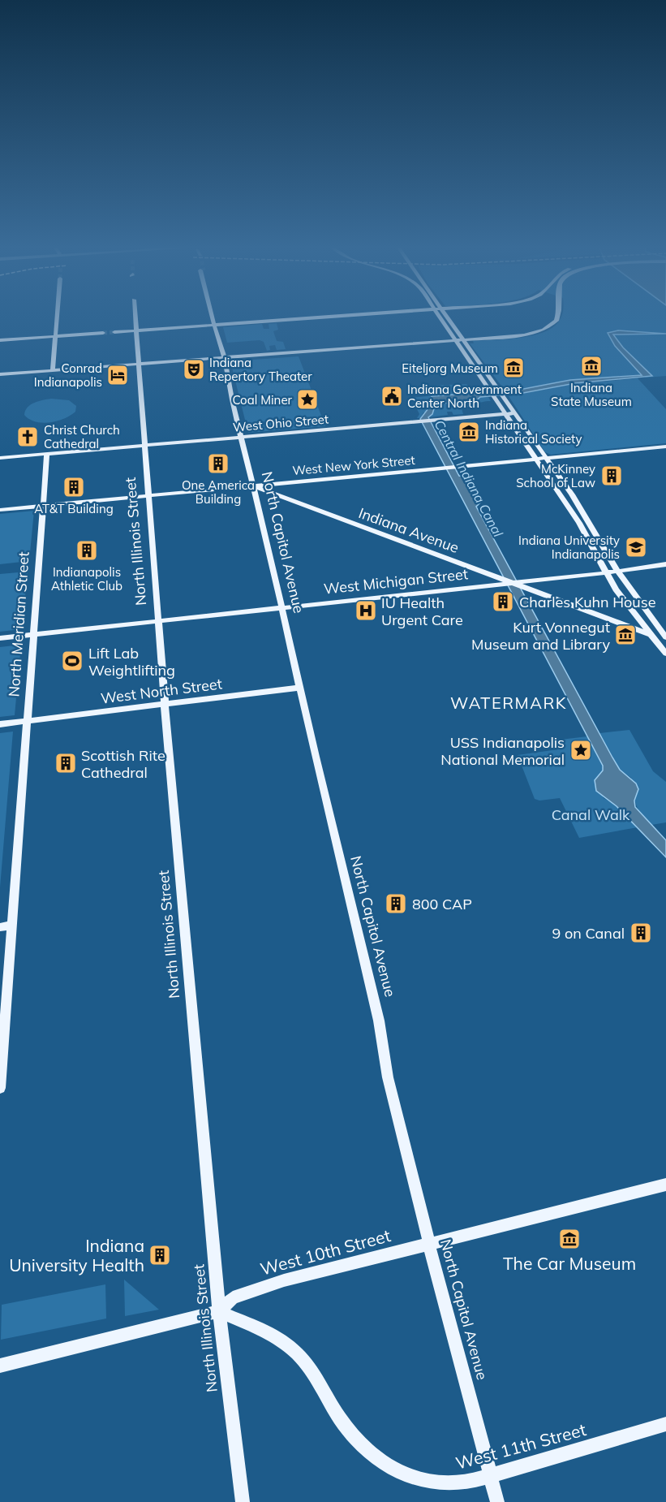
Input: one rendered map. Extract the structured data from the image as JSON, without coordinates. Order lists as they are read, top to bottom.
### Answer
{
  "streets": {
    "main road": [
      "West Ohio Street",
      "West New York Street",
      "Indiana Avenue",
      "North Illinois Street",
      "North Capitol Avenue",
      "West Michigan Street",
      "North Meridian Street",
      "West North Street",
      "West 10th Street",
      "West 11th Street"
    ]
  },
  "crossings": [
    ["West Ohio Street", "North Illinois Street"],
    ["West Ohio Street", "North Capitol Avenue"],
    ["West Ohio Street", "North Meridian Street"],
    ["West New York Street", "Indiana Avenue"],
    ["West New York Street", "North Illinois Street"],
    ["West New York Street", "North Capitol Avenue"],
    ["West New York Street", "North Meridian Street"],
    ["Indiana Avenue", "North Capitol Avenue"],
    ["Indiana Avenue", "West Michigan Street"],
    ["North Illinois Street", "West Michigan Street"],
    ["North Illinois Street", "West North Street"],
    ["North Illinois Street", "West 10th Street"],
    ["North Illinois Street", "West 11th Street"],
    ["North Capitol Avenue", "West Michigan Street"],
    ["North Capitol Avenue", "West North Street"],
    ["North Capitol Avenue", "West 10th Street"],
    ["North Capitol Avenue", "West 11th Street"],
    ["West Michigan Street", "North Meridian Street"],
    ["North Meridian Street", "West North Street"],
    ["West 10th Street", "West 11th Street"]
  ],
  "districts": ["WATERMARK"],
  "water": ["Central Indiana Canal"],
  "parks": ["Canal Walk"],
  "places": {
    "museum": [
      "Indiana State Museum",
      "Eiteljorg Museum",
      "Indiana Historical Society",
      "Kurt Vonnegut Museum and Library",
      "The Car Museum"
    ],
    "theatre": ["Indiana Repertory Theater"],
    "hotel": ["Conrad Indianapolis"],
    "public building": ["Indiana Government Center North"],
    "place": ["Coal Miner", "USS Indianapolis National Memorial"],
    "church": ["Christ Church Cathedral"],
    "building": [
      "One America Building",
      "McKinney School of Law",
      "AT&T Building",
      "Indianapolis Athletic Club",
      "Charles Kuhn House",
      "Scottish Rite Cathedral",
      "800 CAP",
      "9 on Canal",
      "Indiana University Health"
    ],
    "school or university": ["Indiana University Indianapolis"],
    "hospital": ["IU Health Urgent Care"],
    "sports": ["Lift Lab Weightlifting"]
  }
}
